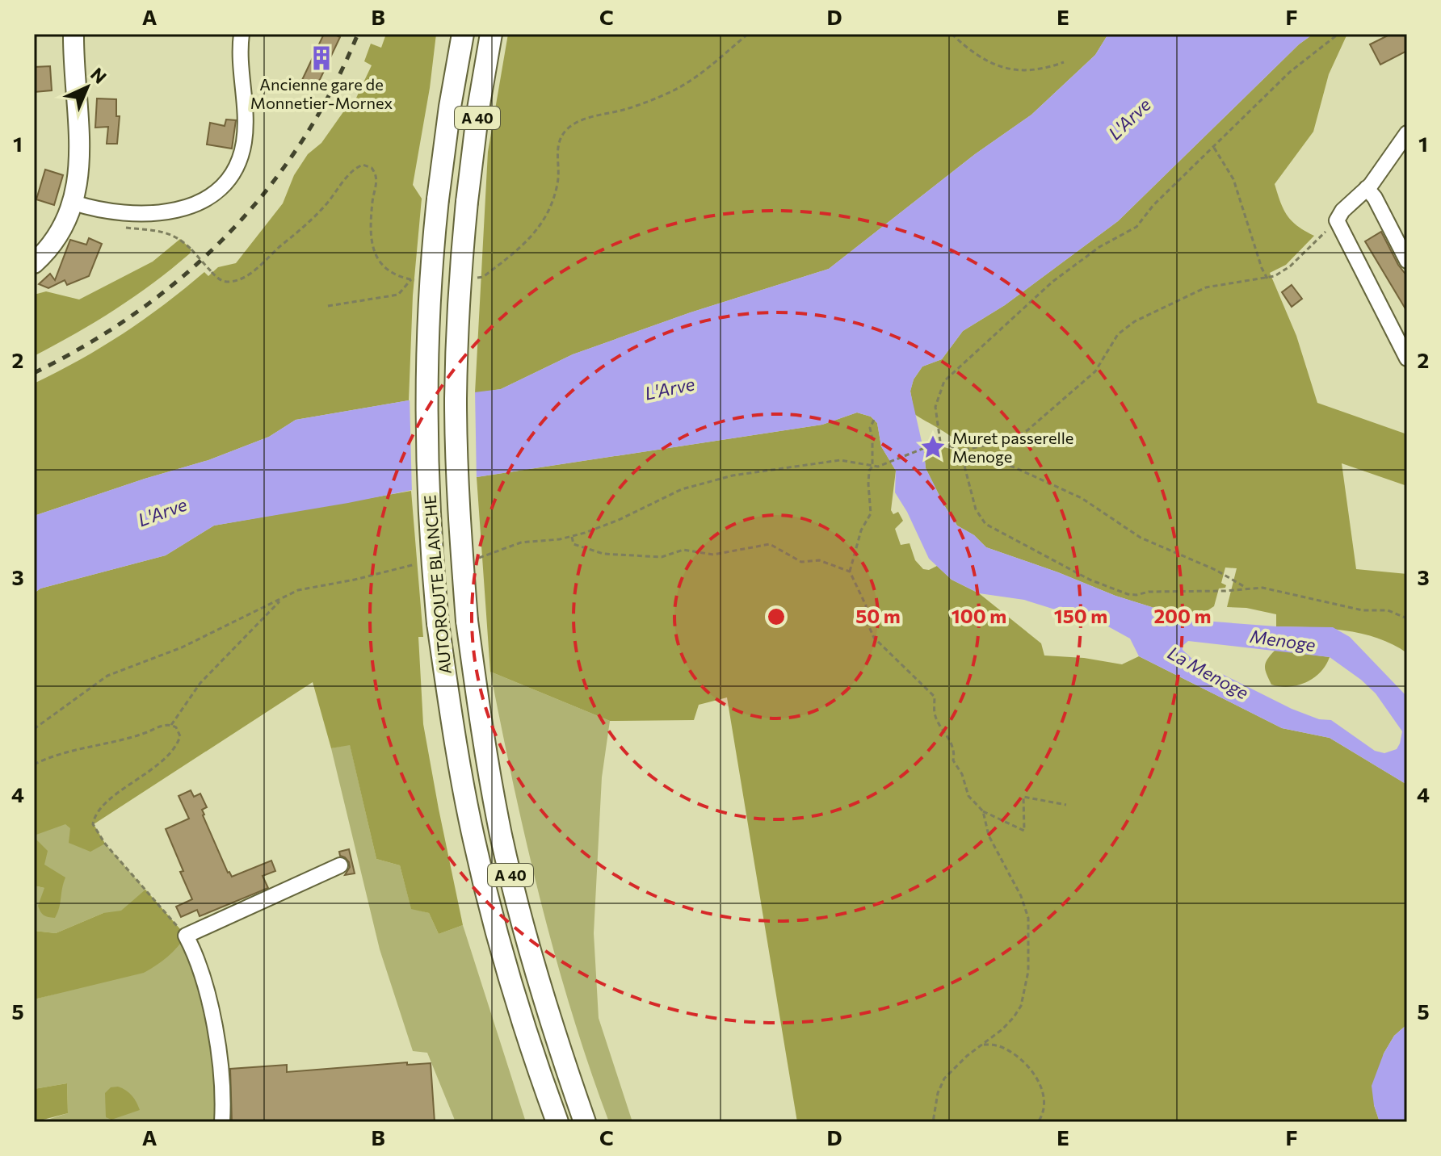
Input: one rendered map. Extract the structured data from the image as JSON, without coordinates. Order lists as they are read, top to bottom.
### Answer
{
  "streets": {
    "highway": ["A 40", "AUTOROUTE BLANCHE"]
  },
  "water": ["L'Arve", "Menoge", "La Menoge"],
  "places": {
    "building": ["Ancienne gare de Monnetier-Mornex"],
    "place": ["Muret passerelle Menoge"]
  },
  "north": "top right",
  "grid": {
    "columns": [
      "A",
      "B",
      "C",
      "D",
      "E",
      "F"
    ],
    "rows": [
      "1",
      "2",
      "3",
      "4",
      "5"
    ]
  },
  "rings": [
    "50 m",
    "100 m",
    "150 m",
    "200 m"
  ]
}
